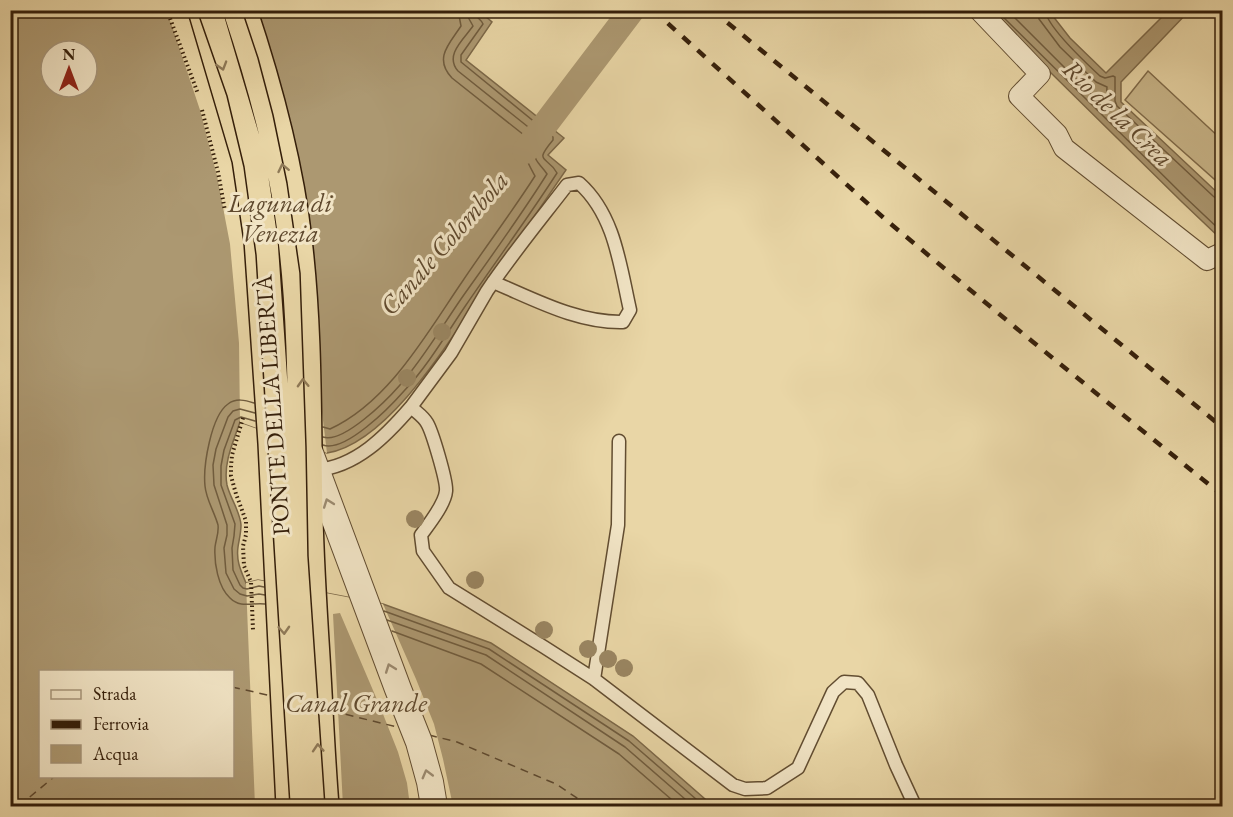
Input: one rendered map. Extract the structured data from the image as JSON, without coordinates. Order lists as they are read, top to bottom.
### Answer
{
  "streets": {
    "highway": ["PONTE DELLA LIBERTÀ"]
  },
  "water": [
    "Rio de la Crea",
    "Laguna di Venezia",
    "Canale Colombola",
    "Canal Grande"
  ],
  "legend": ["Strada", "Ferrovia", "Acqua"],
  "north": "top"
}
